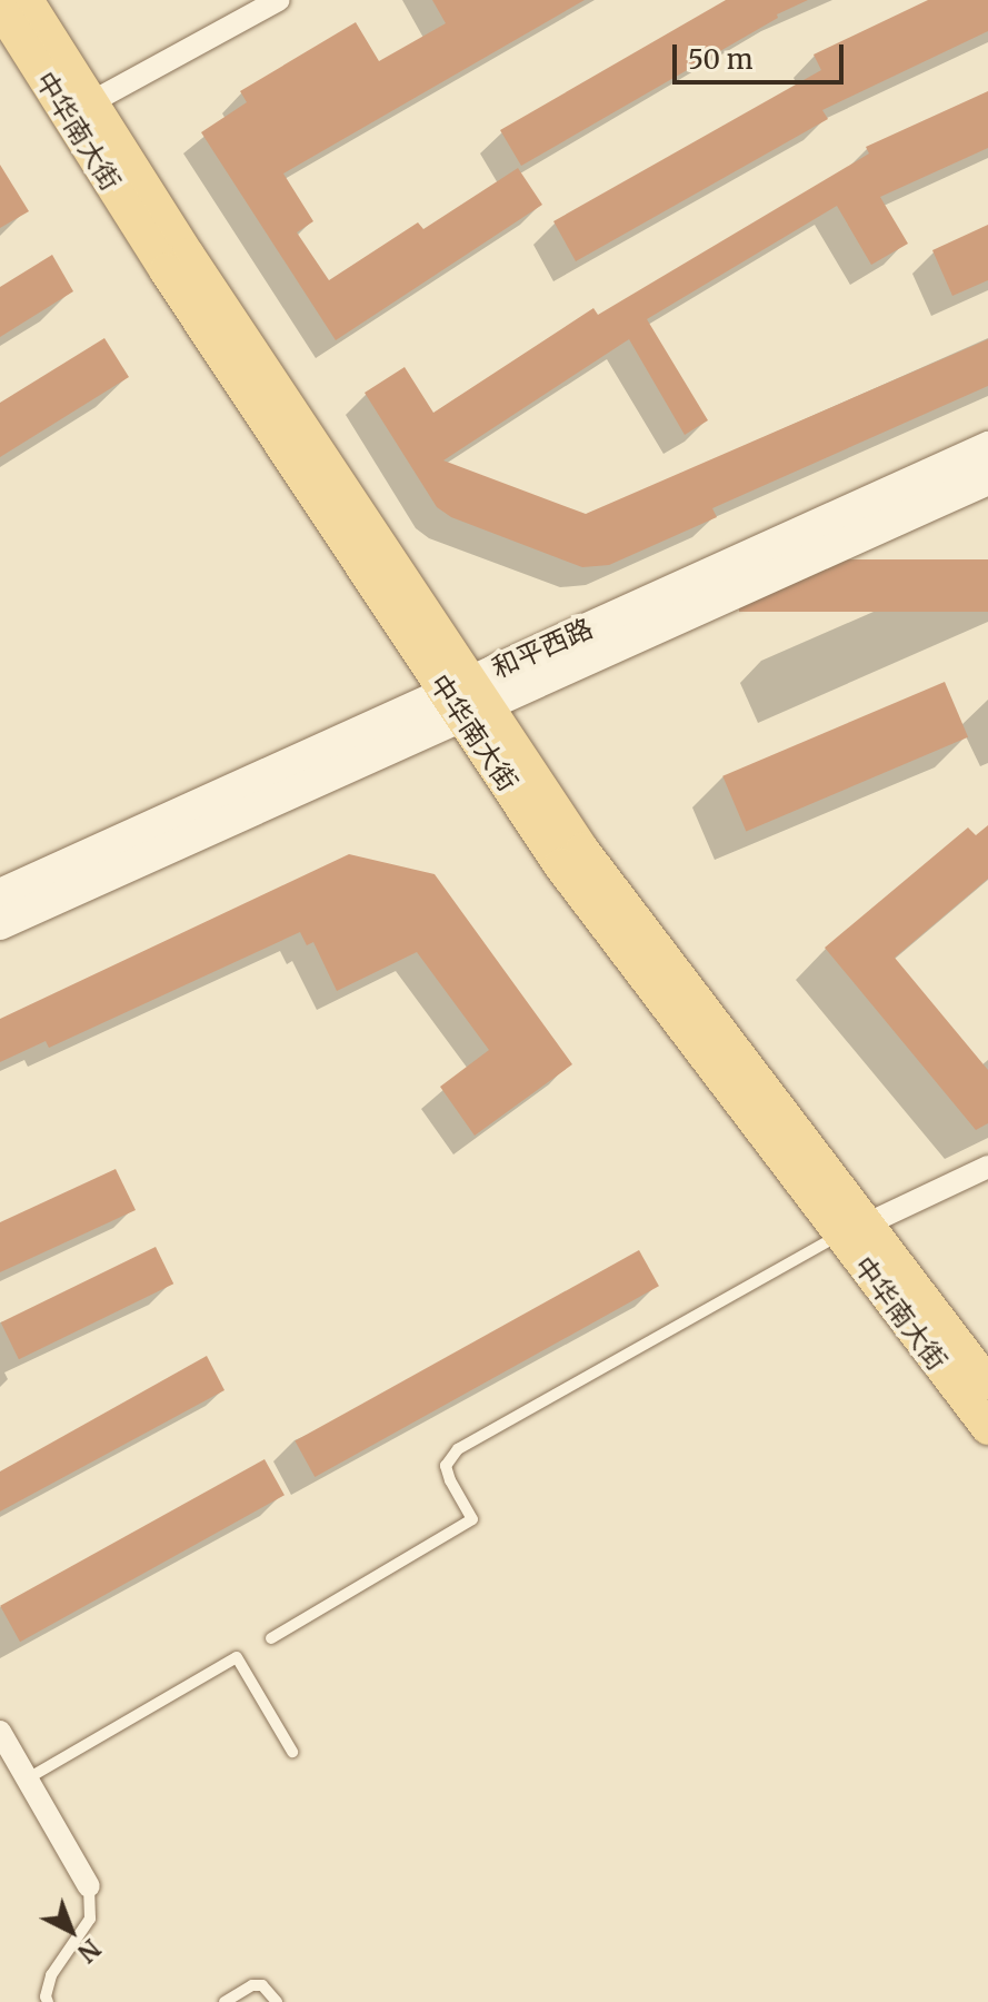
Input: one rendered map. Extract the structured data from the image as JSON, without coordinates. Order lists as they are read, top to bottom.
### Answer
{
  "streets": {
    "main road": ["中华南大街", "和平西路"]
  },
  "crossings": [
    ["中华南大街", "和平西路"]
  ],
  "scale_bar": "50 m",
  "north": "bottom right"
}
